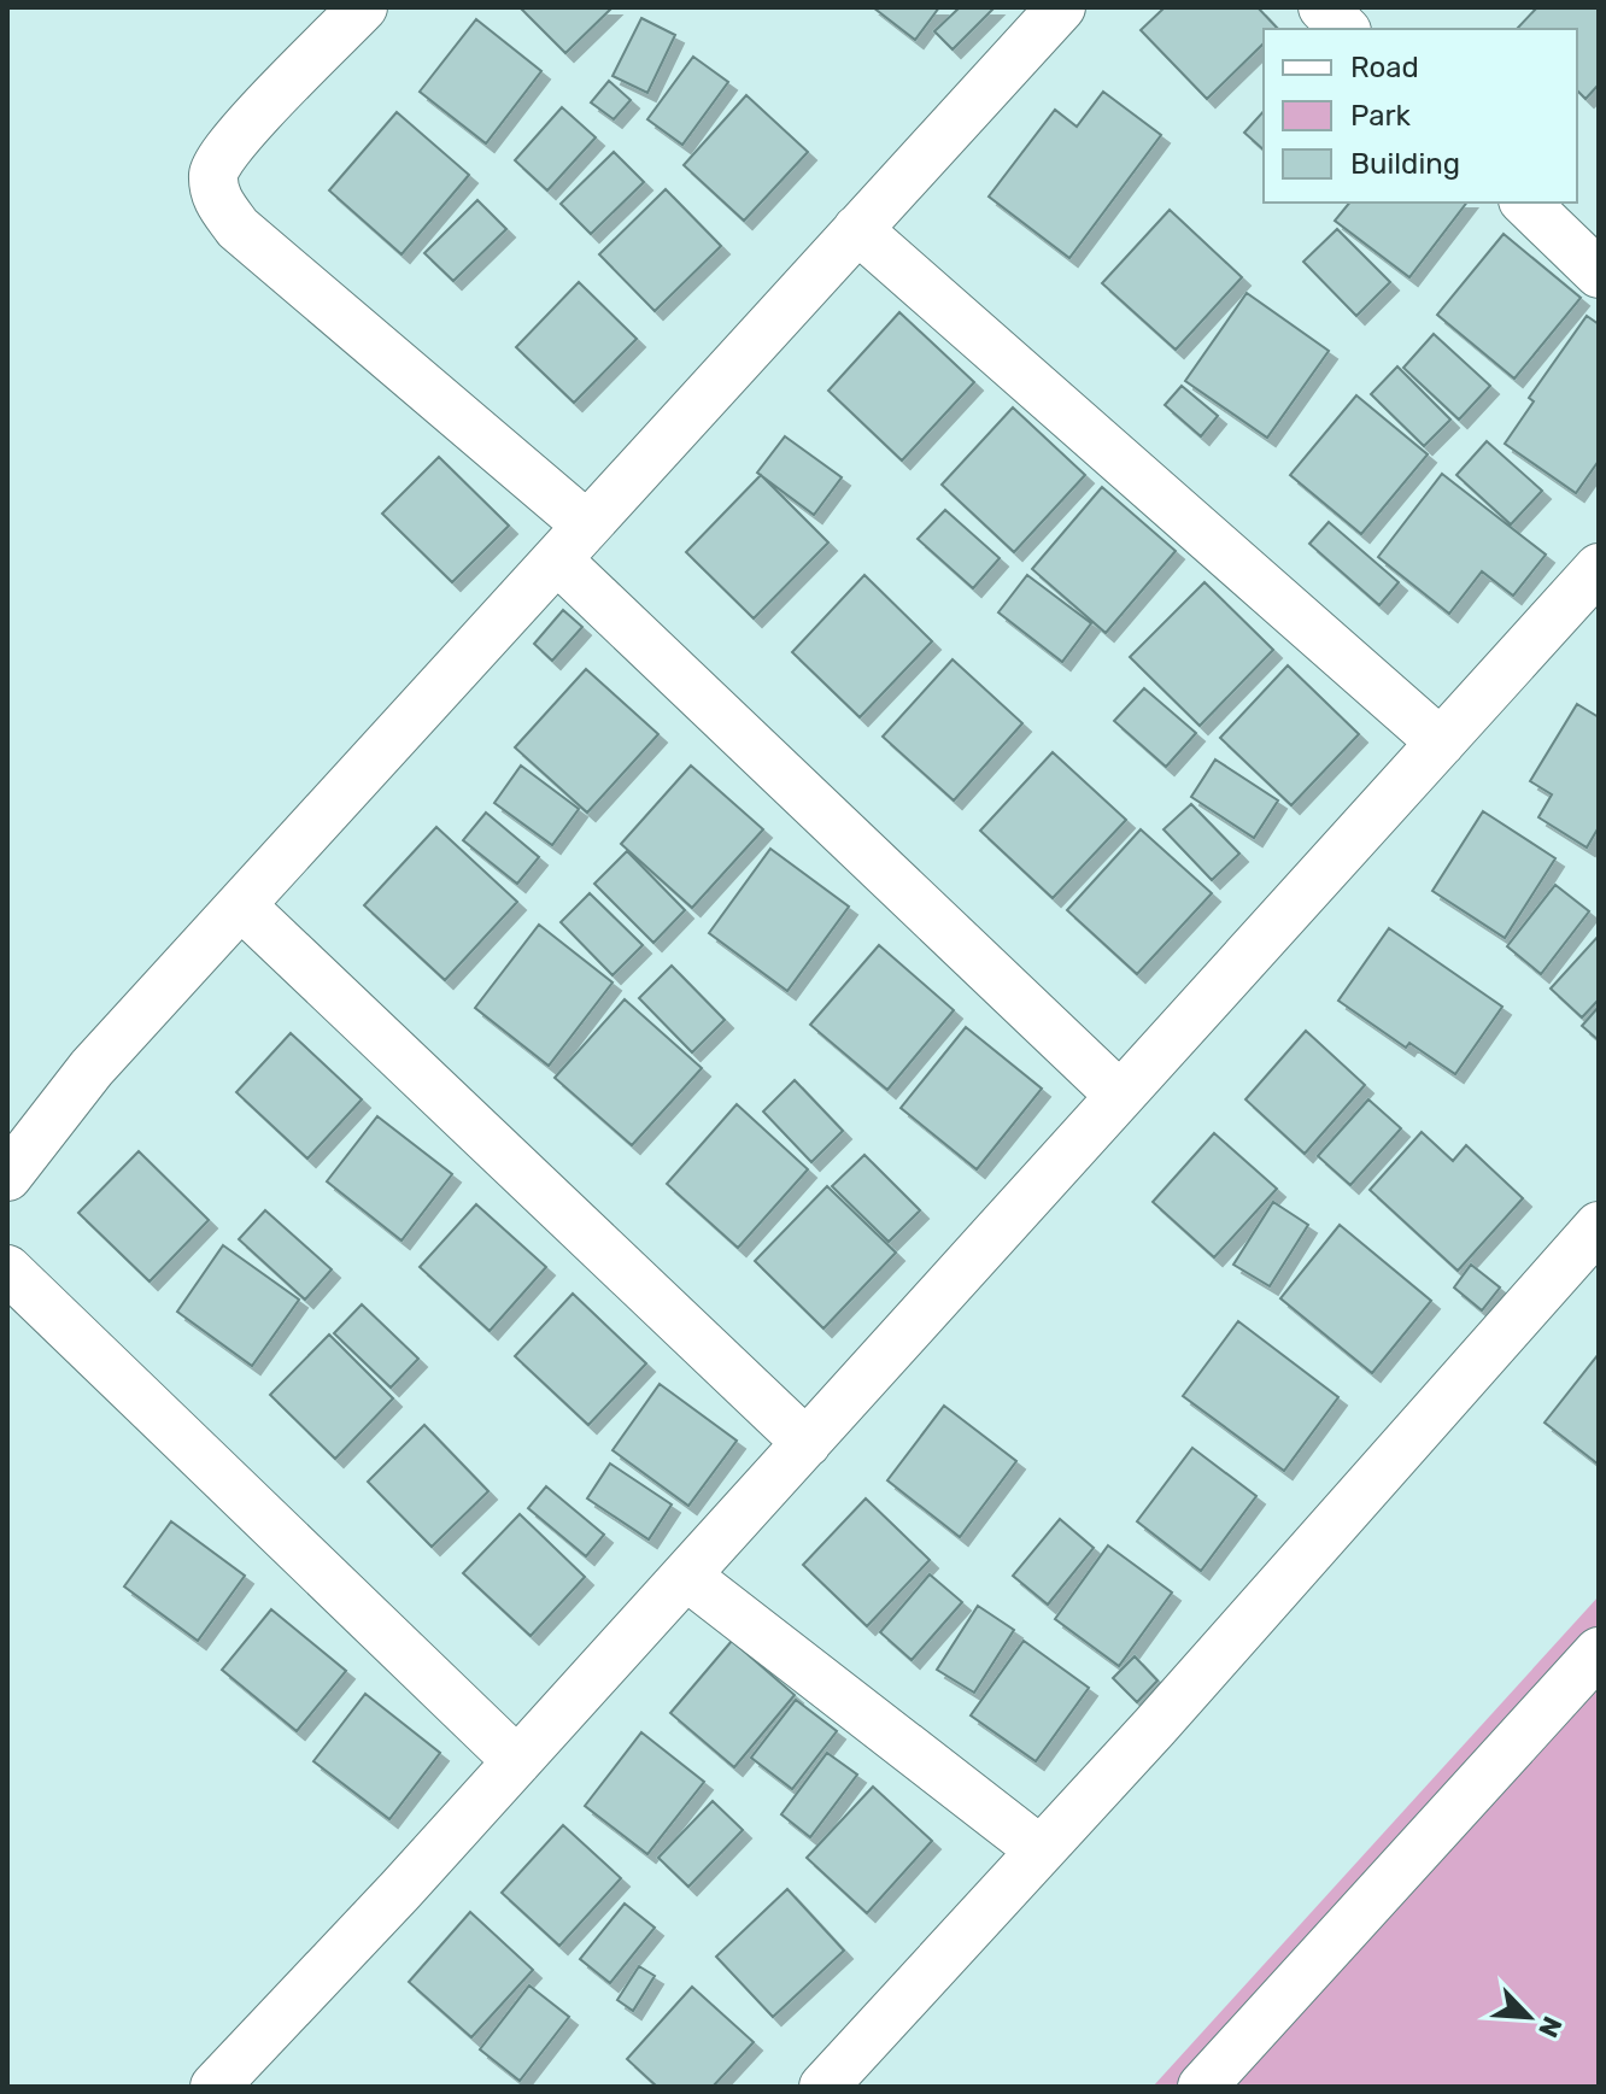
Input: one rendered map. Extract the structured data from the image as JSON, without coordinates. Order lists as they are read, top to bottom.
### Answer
{
  "legend": ["Road", "Park", "Building"],
  "north": "bottom right"
}
